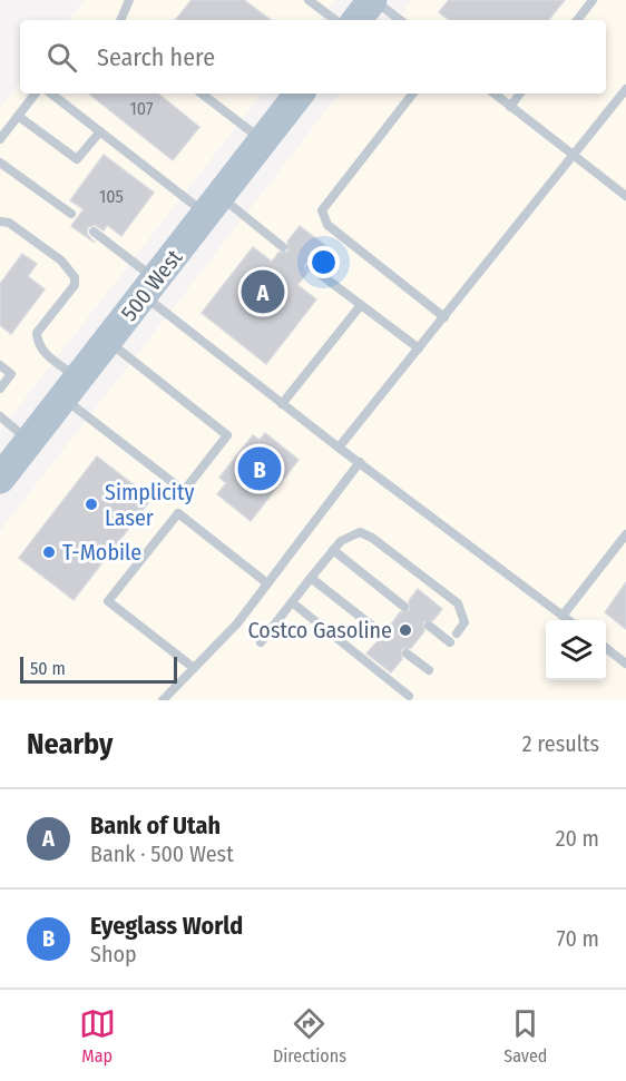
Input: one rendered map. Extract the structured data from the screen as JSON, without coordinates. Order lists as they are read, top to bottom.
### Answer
{
  "streets": {
    "main road": ["500 West"]
  },
  "places": ["Simplicity Laser", "T-Mobile", "Costco Gasoline"],
  "house_numbers": ["107", "105"],
  "scale_bar": "50 m",
  "page": {
    "search": "Search here",
    "pins": ["A", "B"],
    "scale": "50 m",
    "heading": ["Nearby", "2 results"],
    "list": [
      {
        "mark": "A",
        "name": "Bank of Utah",
        "note": "Bank · 500 West",
        "value": "20 m"
      },
      {
        "mark": "B",
        "name": "Eyeglass World",
        "note": "Shop",
        "value": "70 m"
      }
    ],
    "nav": ["Map", "Directions", "Saved"]
  }
}
